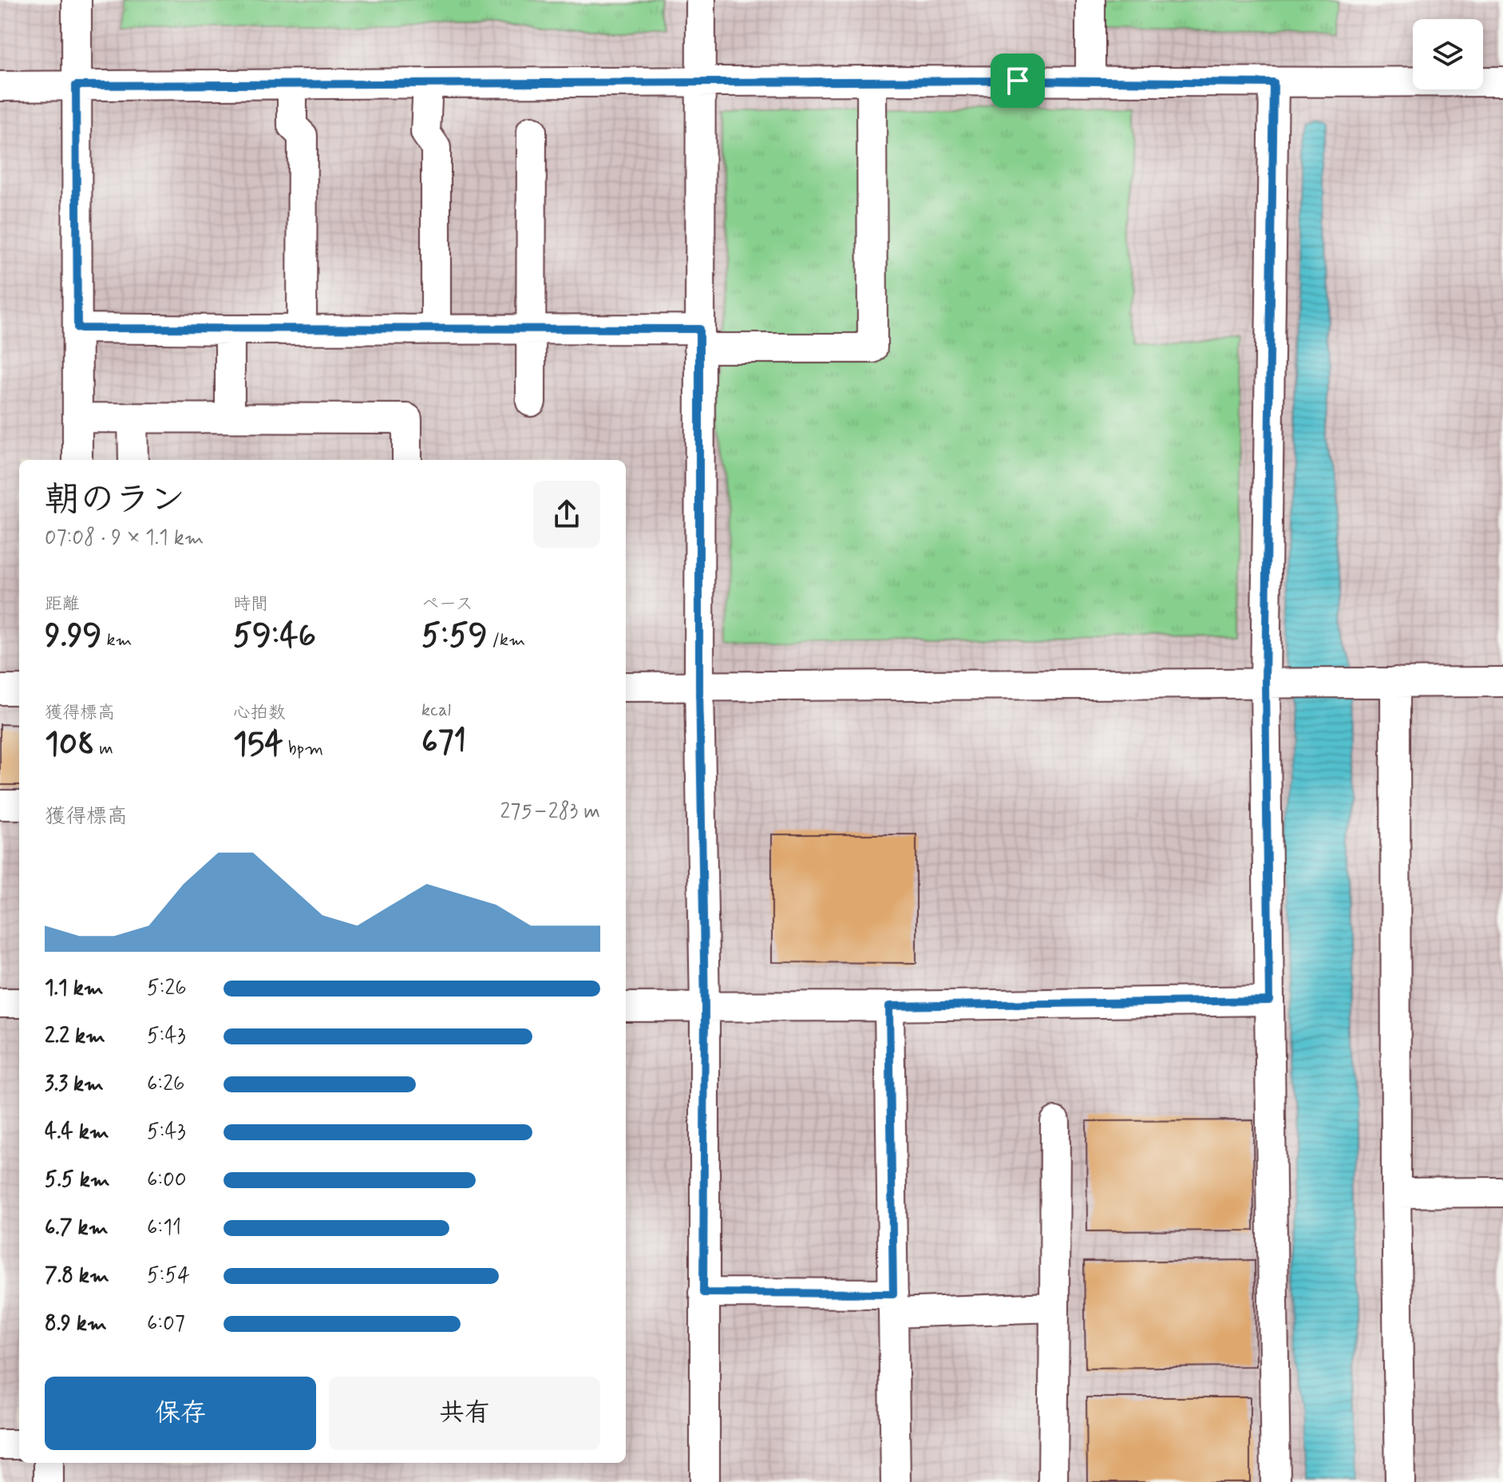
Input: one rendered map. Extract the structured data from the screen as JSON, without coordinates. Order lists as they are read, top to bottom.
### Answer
{
  "page": {
    "heading": ["朝のラン", "07:08 · 9 × 1.1 km"],
    "stats": [
      ["距離", "9.99 km"],
      ["時間", "59:46"],
      ["ペース", "5:59 /km"],
      ["獲得標高", "108 m"],
      ["心拍数", "154 bpm"],
      ["kcal", "671"]
    ],
    "chart": ["獲得標高", "275–283 m"],
    "list": [
      {
        "name": "1.1 km",
        "note": "5:26"
      },
      {
        "name": "2.2 km",
        "note": "5:43"
      },
      {
        "name": "3.3 km",
        "note": "6:26"
      },
      {
        "name": "4.4 km",
        "note": "5:43"
      },
      {
        "name": "5.5 km",
        "note": "6:00"
      },
      {
        "name": "6.7 km",
        "note": "6:11"
      },
      {
        "name": "7.8 km",
        "note": "5:54"
      },
      {
        "name": "8.9 km",
        "note": "6:07"
      }
    ],
    "buttons": ["保存", "共有"]
  }
}
